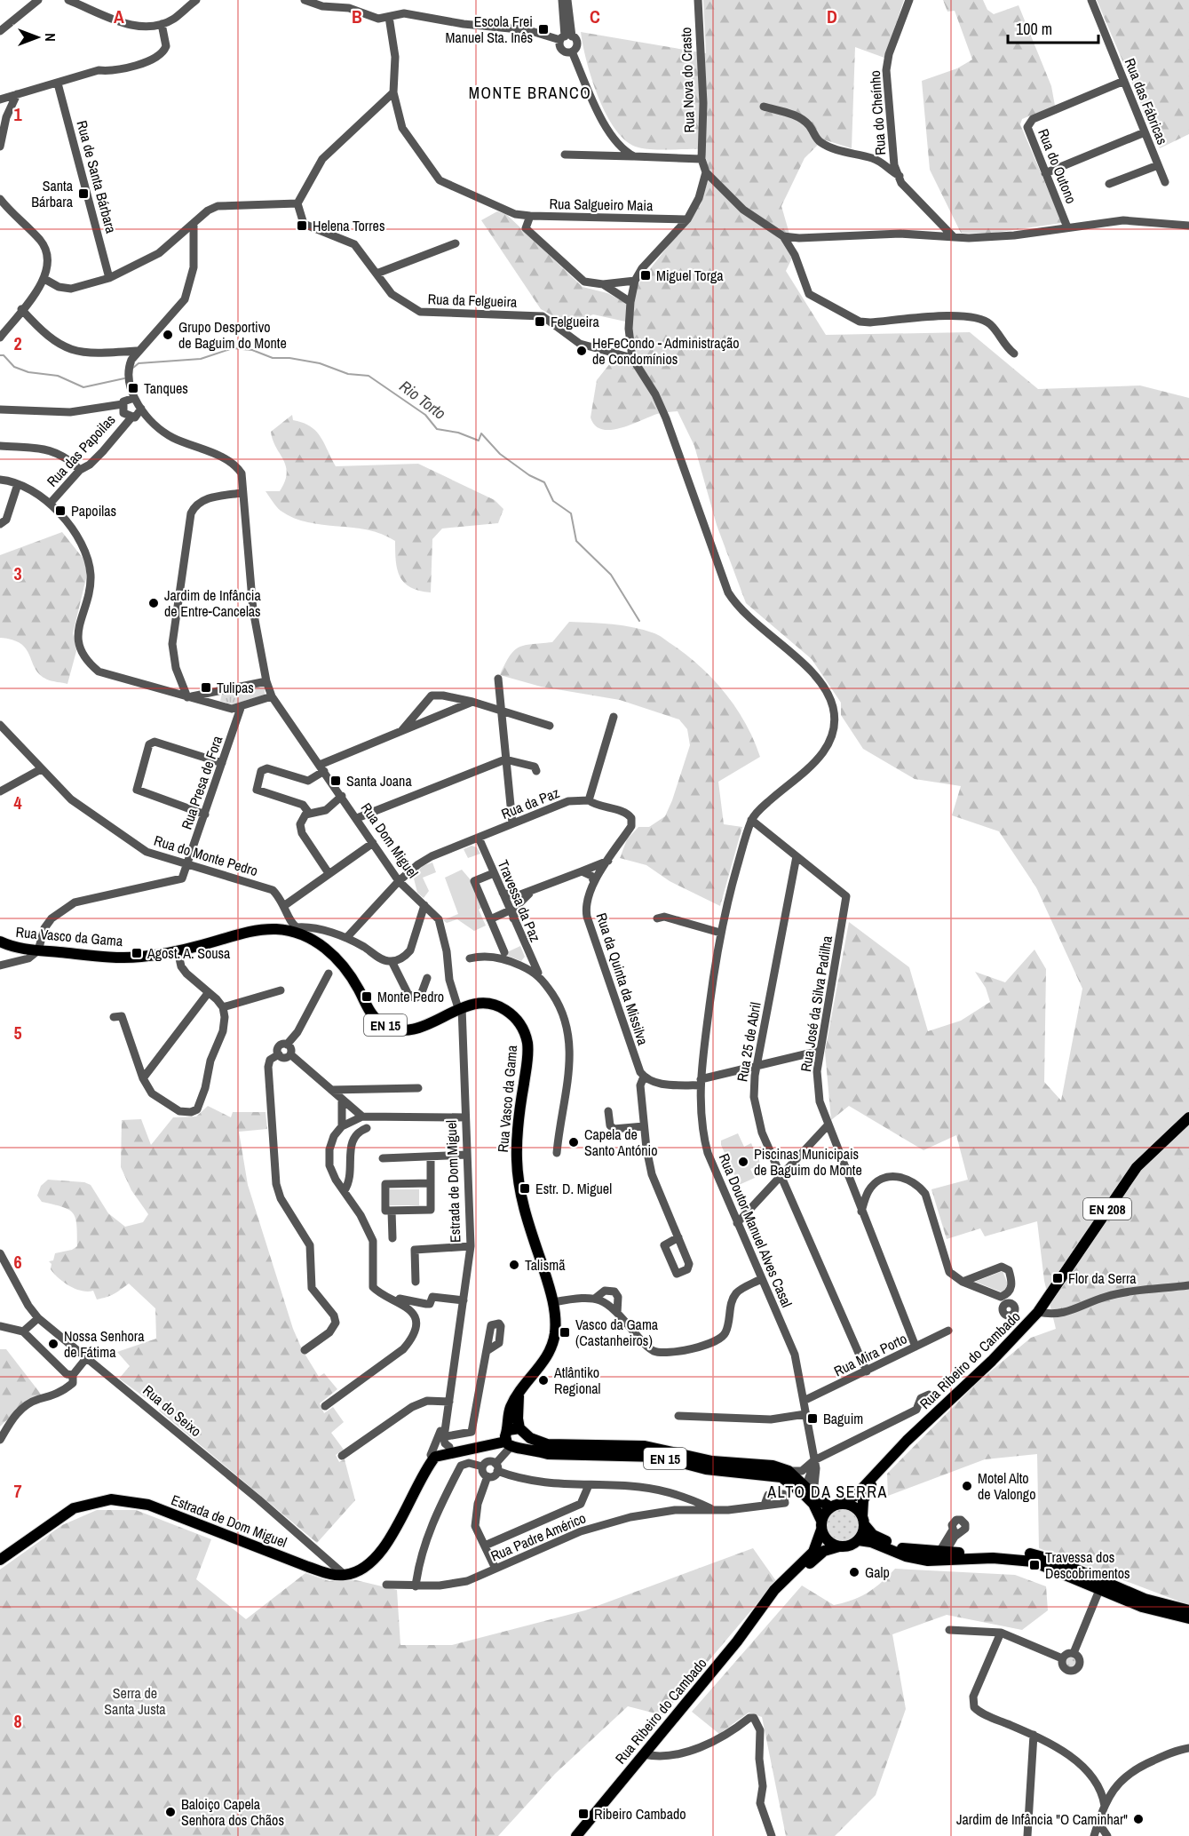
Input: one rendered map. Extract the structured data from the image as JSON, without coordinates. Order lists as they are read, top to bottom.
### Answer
{
  "streets": {
    "main road": [
      "Rua Vasco da Gama",
      "EN 15",
      "Estrada de Dom Miguel",
      "EN 208",
      "Rua Ribeiro do Cambado"
    ],
    "street": [
      "Rua Nova do Crasto",
      "Rua das Fábricas",
      "Rua do Cheínho",
      "Rua do Outono",
      "Rua de Santa Bárbara",
      "Rua Salgueiro Maia",
      "Rua da Felgueira",
      "Rua das Papoilas",
      "Rua Presa de Fora",
      "Rua da Paz",
      "Rua Dom Miguel",
      "Rua do Monte Pedro",
      "Travessa da Paz",
      "Rua da Quinta da Missilva",
      "Rua José da Silva Padilha",
      "Rua 25 de Abril",
      "Rua Doutor Manuel Alves Casal",
      "Rua Mira Porto",
      "Rua do Seixo",
      "Rua Padre Américo"
    ]
  },
  "crossings": [
    ["Rua das Fábricas", "Rua do Outono"],
    ["Rua Presa de Fora", "Rua do Monte Pedro"],
    ["Rua da Paz", "Rua Dom Miguel"],
    ["Rua da Paz", "Travessa da Paz"],
    ["Rua da Paz", "Rua da Quinta da Missilva"],
    ["Rua Dom Miguel", "Rua Vasco da Gama"],
    ["Rua Dom Miguel", "Estrada de Dom Miguel"],
    ["Rua do Monte Pedro", "Rua Vasco da Gama"],
    ["Rua Vasco da Gama", "EN 15"],
    ["Rua Vasco da Gama", "Estrada de Dom Miguel"],
    ["Rua José da Silva Padilha", "Rua 25 de Abril"],
    ["Rua José da Silva Padilha", "Rua Doutor Manuel Alves Casal"],
    ["Rua José da Silva Padilha", "Rua Mira Porto"],
    ["EN 15", "Rua Doutor Manuel Alves Casal"],
    ["EN 15", "Rua Ribeiro do Cambado"],
    ["Rua 25 de Abril", "Rua Mira Porto"],
    ["Estrada de Dom Miguel", "Rua do Seixo"],
    ["EN 208", "Rua Ribeiro do Cambado"],
    ["Rua Doutor Manuel Alves Casal", "Rua Mira Porto"]
  ],
  "districts": ["MONTE BRANCO", "ALTO DA SERRA"],
  "water": ["Rio Torto"],
  "parks": ["Serra de Santa Justa"],
  "places": {
    "transit": [
      "Escola Frei Manuel Sta. Inês",
      "Santa Bárbara",
      "Helena Torres",
      "Miguel Torga",
      "Felgueira",
      "Tanques",
      "Papoilas",
      "Tulipas",
      "Santa Joana",
      "Agost. A. Sousa",
      "Monte Pedro",
      "Estr. D. Miguel",
      "Flor da Serra",
      "Vasco da Gama (Castanheiros)",
      "Baguim",
      "Travessa dos Descobrimentos",
      "Ribeiro Cambado"
    ],
    "other": [
      "Grupo Desportivo de Baguim do Monte",
      "HeFeCondo - Administração de Condomínios",
      "Jardim de Infância de Entre-Cancelas",
      "Capela de Santo António",
      "Piscinas Municipais de Baguim do Monte",
      "Talismã",
      "Nossa Senhora de Fátima",
      "Atlântiko Regional",
      "Motel Alto de Valongo",
      "Galp",
      "Baloiço Capela Senhora dos Chãos",
      "Jardim de Infância \"O Caminhar\""
    ]
  },
  "scale_bar": "100 m",
  "north": "right",
  "grid": {
    "columns": [
      "A",
      "B",
      "C",
      "D"
    ],
    "rows": [
      "1",
      "2",
      "3",
      "4",
      "5",
      "6",
      "7",
      "8"
    ]
  }
}
